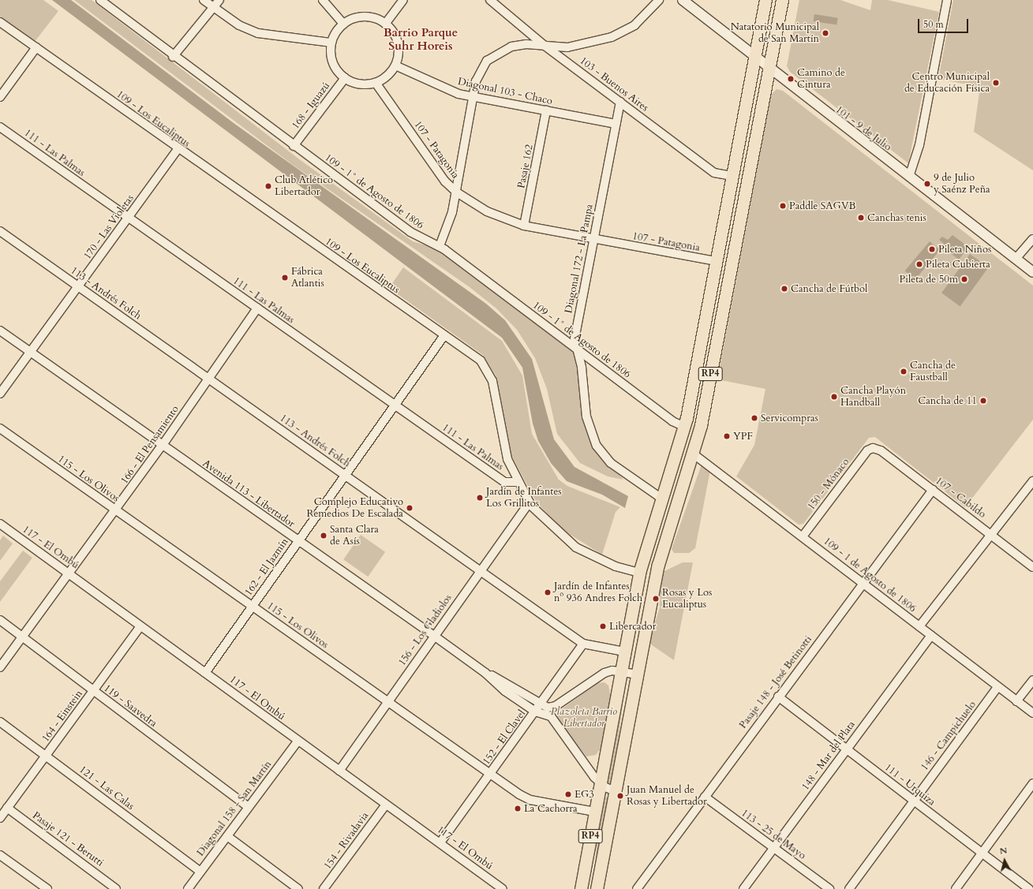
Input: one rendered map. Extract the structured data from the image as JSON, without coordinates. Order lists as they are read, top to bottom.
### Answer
{
  "streets": {
    "main road": ["RP4"],
    "street": [
      "103 - Buenos Aires",
      "Diagonal 103 - Chaco",
      "168 - Iguazú",
      "109 - Los Eucaliptus",
      "101 - 9 de Julio",
      "107 - Patagonia",
      "111 - Las Palmas",
      "Pasaje 162",
      "109 - 1° de Agosto de 1806",
      "170 - Las Violetas",
      "Diagonal 172 - La Pampa",
      "113 - Andrés Folch",
      "166 - El Pensamiento",
      "115 - Los Olivos",
      "150 - Mónaco",
      "Avenida 113 - Libertador",
      "107 - Cabildo",
      "117 - El Ombú",
      "162 - El Jazmín",
      "109 - 1 de Agosto de 1806",
      "156 - Los Gladiolos",
      "Pasaje 148 - José Betinotti",
      "119 - Saavedra",
      "164 - Einstein",
      "146 - Campichuelo",
      "152 - El Clavel",
      "148 - Mar del Plata",
      "111 - Urquiza",
      "121 - Las Calas",
      "Diagonal 158 - San Martín",
      "113 - 25 de Mayo",
      "Pasaje 121 - Berutti",
      "154 - Rivadavia"
    ]
  },
  "crossings": [
    ["103 - Buenos Aires", "Diagonal 172 - La Pampa"],
    ["103 - Buenos Aires", "RP4"],
    ["Diagonal 103 - Chaco", "168 - Iguazú"],
    ["Diagonal 103 - Chaco", "107 - Patagonia"],
    ["Diagonal 103 - Chaco", "Pasaje 162"],
    ["Diagonal 103 - Chaco", "Diagonal 172 - La Pampa"],
    ["168 - Iguazú", "107 - Patagonia"],
    ["168 - Iguazú", "109 - 1° de Agosto de 1806"],
    ["109 - Los Eucaliptus", "111 - Las Palmas"],
    ["109 - Los Eucaliptus", "170 - Las Violetas"],
    ["109 - Los Eucaliptus", "RP4"],
    ["109 - Los Eucaliptus", "162 - El Jazmín"],
    ["109 - Los Eucaliptus", "156 - Los Gladiolos"],
    ["101 - 9 de Julio", "RP4"],
    ["107 - Patagonia", "Pasaje 162"],
    ["107 - Patagonia", "Diagonal 172 - La Pampa"],
    ["107 - Patagonia", "RP4"],
    ["111 - Las Palmas", "170 - Las Violetas"],
    ["111 - Las Palmas", "166 - El Pensamiento"],
    ["111 - Las Palmas", "162 - El Jazmín"],
    ["109 - 1° de Agosto de 1806", "Diagonal 172 - La Pampa"],
    ["109 - 1° de Agosto de 1806", "RP4"],
    ["170 - Las Violetas", "113 - Andrés Folch"],
    ["170 - Las Violetas", "Avenida 113 - Libertador"],
    ["Diagonal 172 - La Pampa", "RP4"],
    ["113 - Andrés Folch", "RP4"],
    ["113 - Andrés Folch", "166 - El Pensamiento"],
    ["113 - Andrés Folch", "162 - El Jazmín"],
    ["113 - Andrés Folch", "156 - Los Gladiolos"],
    ["113 - Andrés Folch", "152 - El Clavel"],
    ["RP4", "115 - Los Olivos"],
    ["RP4", "Avenida 113 - Libertador"],
    ["RP4", "109 - 1 de Agosto de 1806"],
    ["166 - El Pensamiento", "115 - Los Olivos"],
    ["166 - El Pensamiento", "Avenida 113 - Libertador"],
    ["166 - El Pensamiento", "117 - El Ombú"],
    ["166 - El Pensamiento", "119 - Saavedra"],
    ["115 - Los Olivos", "162 - El Jazmín"],
    ["115 - Los Olivos", "156 - Los Gladiolos"],
    ["115 - Los Olivos", "152 - El Clavel"],
    ["150 - Mónaco", "107 - Cabildo"],
    ["150 - Mónaco", "109 - 1 de Agosto de 1806"],
    ["Avenida 113 - Libertador", "162 - El Jazmín"],
    ["Avenida 113 - Libertador", "156 - Los Gladiolos"],
    ["Avenida 113 - Libertador", "152 - El Clavel"],
    ["107 - Cabildo", "Pasaje 148 - José Betinotti"],
    ["117 - El Ombú", "162 - El Jazmín"],
    ["117 - El Ombú", "156 - Los Gladiolos"],
    ["117 - El Ombú", "164 - Einstein"],
    ["117 - El Ombú", "152 - El Clavel"],
    ["117 - El Ombú", "Diagonal 158 - San Martín"],
    ["117 - El Ombú", "154 - Rivadavia"],
    ["109 - 1 de Agosto de 1806", "Pasaje 148 - José Betinotti"],
    ["109 - 1 de Agosto de 1806", "146 - Campichuelo"],
    ["109 - 1 de Agosto de 1806", "148 - Mar del Plata"],
    ["Pasaje 148 - José Betinotti", "111 - Urquiza"],
    ["Pasaje 148 - José Betinotti", "113 - 25 de Mayo"],
    ["119 - Saavedra", "164 - Einstein"],
    ["119 - Saavedra", "Diagonal 158 - San Martín"],
    ["164 - Einstein", "121 - Las Calas"],
    ["164 - Einstein", "Pasaje 121 - Berutti"],
    ["146 - Campichuelo", "111 - Urquiza"],
    ["148 - Mar del Plata", "111 - Urquiza"],
    ["148 - Mar del Plata", "113 - 25 de Mayo"],
    ["121 - Las Calas", "Diagonal 158 - San Martín"]
  ],
  "districts": ["Barrio Parque Suhr Horeis"],
  "parks": ["Plazoleta Barrio Libertador"],
  "places": [
    "Natatorio Municipal de San Martín",
    "Camino de Cintura",
    "Centro Municipal de Educación Física",
    "9 de Julio y Saénz Peña",
    "Club Atlético Libertador",
    "Paddle SAGVB",
    "Canchas tenis",
    "Pileta Niños",
    "Pileta Cubierta",
    "Fábrica Atlantis",
    "Pileta de 50m",
    "Cancha de Fútbol",
    "Cancha de Faustball",
    "Cancha Playón Handball",
    "Cancha de 11",
    "Servicompras",
    "YPF",
    "Jardín de Infantes Los Grillitos",
    "Complejo Educativo Remedios De Escalada",
    "Santa Clara de Asís",
    "Jardín de Infantes nº 936 Andres Folch",
    "Rosas y Los Eucaliptus",
    "Libercador",
    "EG3",
    "Juan Manuel de Rosas y Libertador",
    "La Cachorra"
  ],
  "scale_bar": "50 m",
  "north": "top"
}
